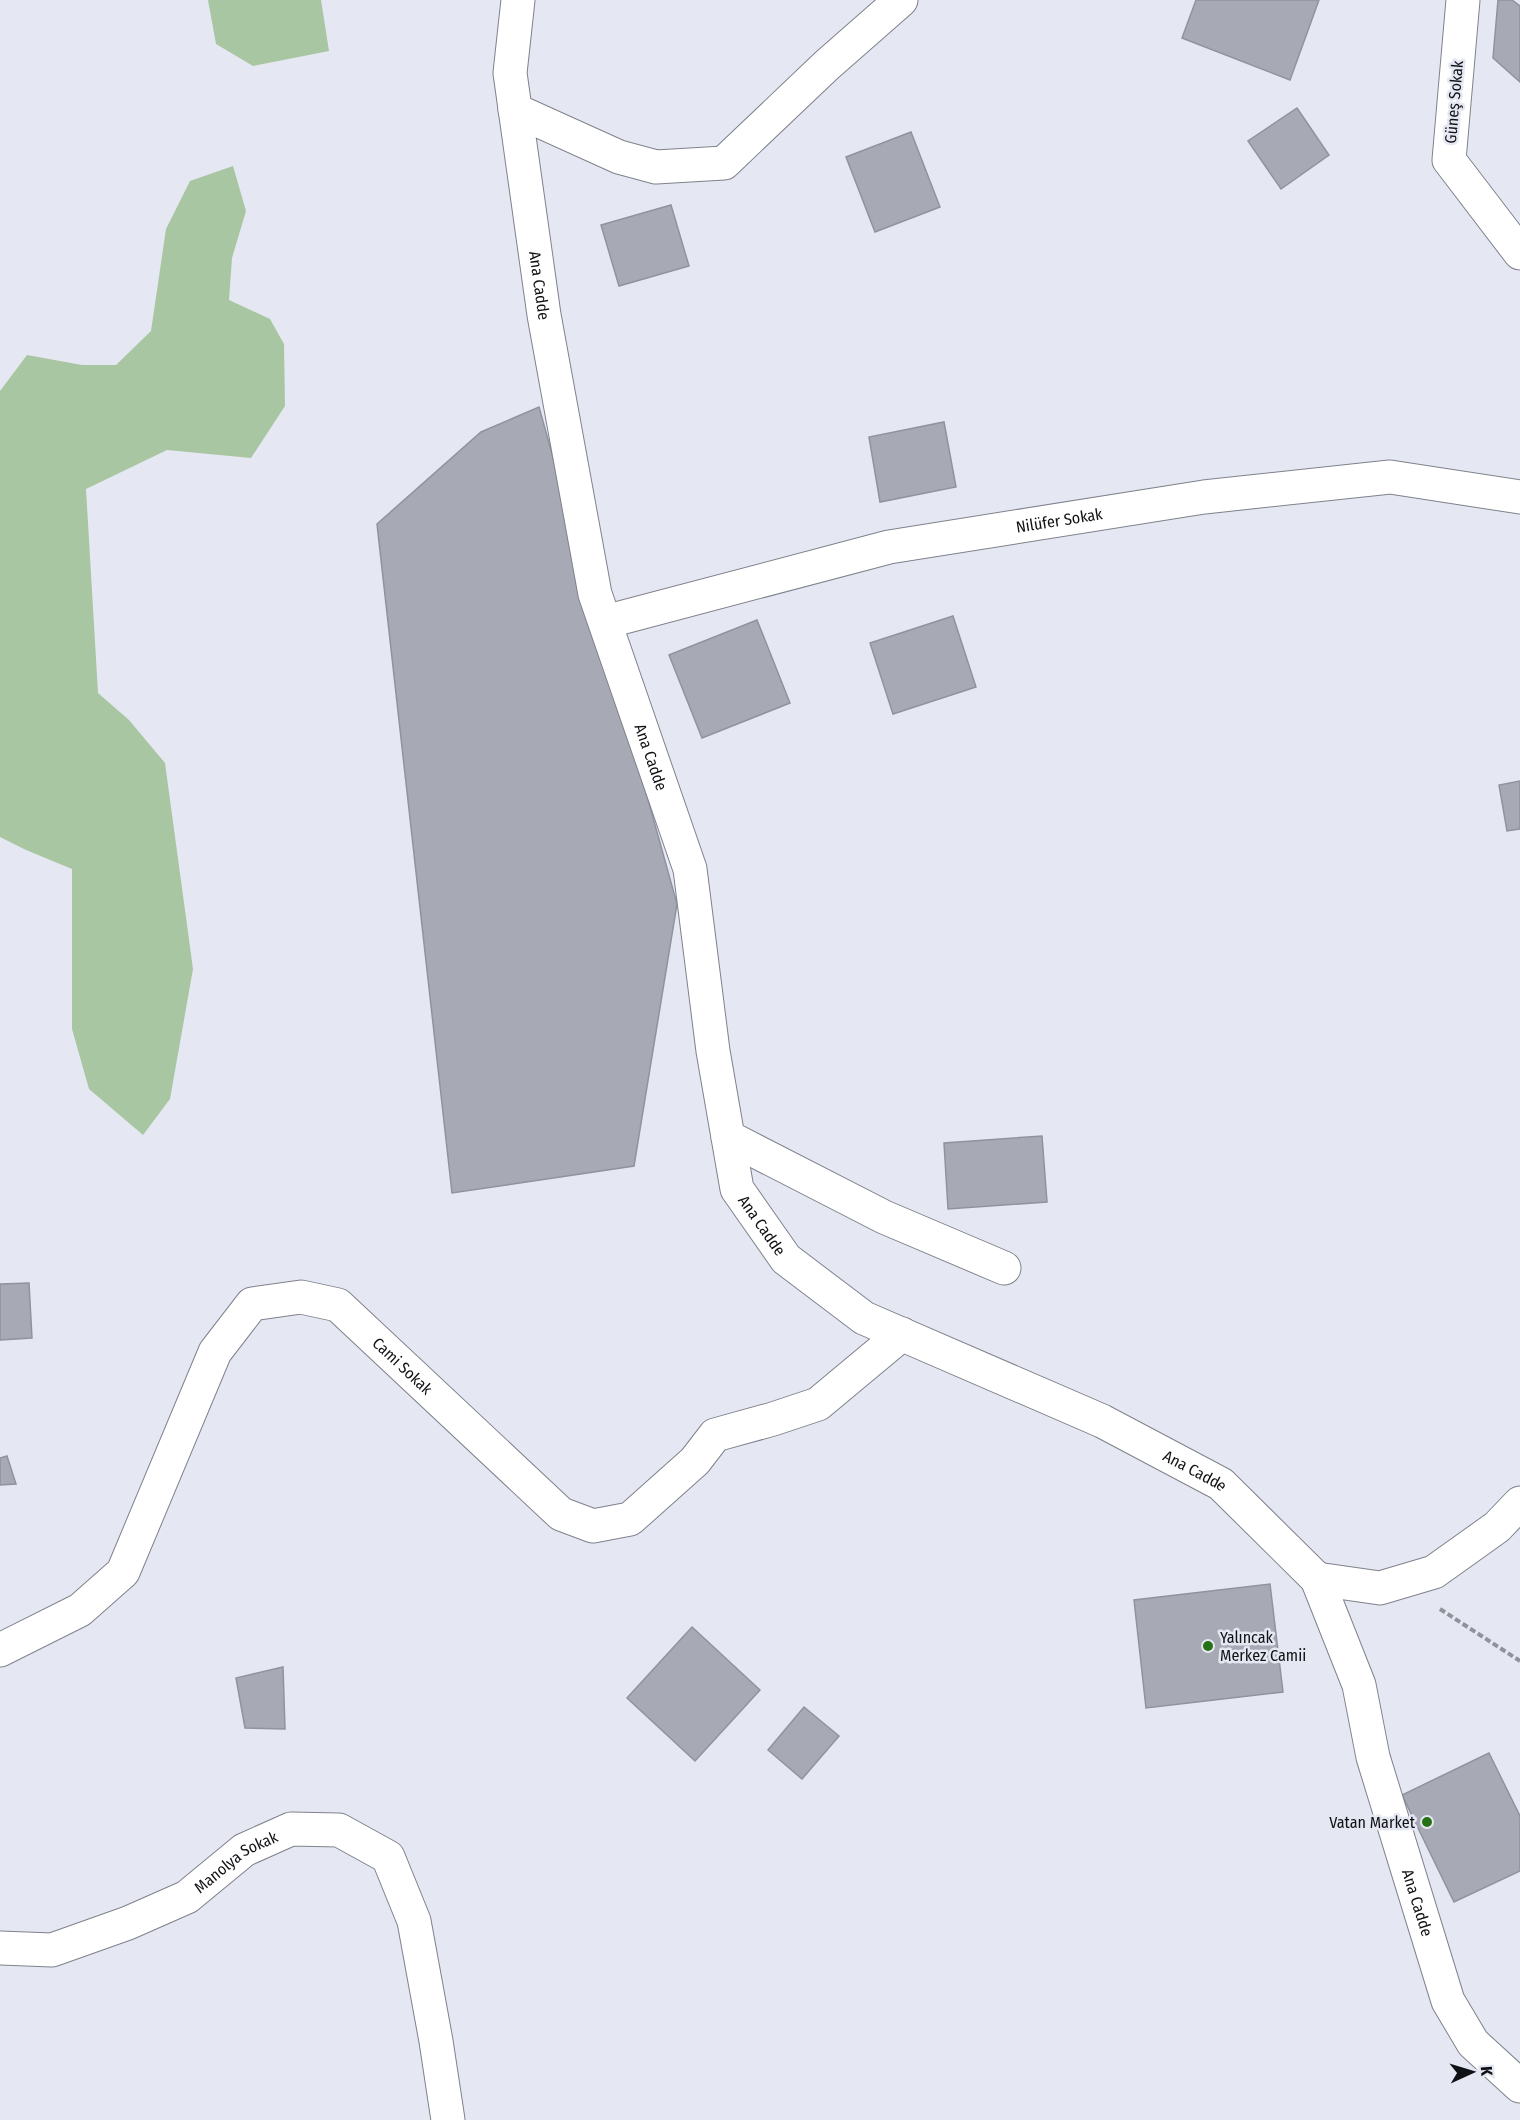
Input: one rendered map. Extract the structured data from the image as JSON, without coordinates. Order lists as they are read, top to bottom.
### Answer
{
  "streets": {
    "street": [
      "Güneş Sokak",
      "Ana Cadde",
      "Nilüfer Sokak",
      "Cami Sokak",
      "Manolya Sokak"
    ]
  },
  "crossings": [
    ["Ana Cadde", "Nilüfer Sokak"],
    ["Ana Cadde", "Cami Sokak"]
  ],
  "places": ["Yalıncak Merkez Camii", "Vatan Market"],
  "north": "right"
}
